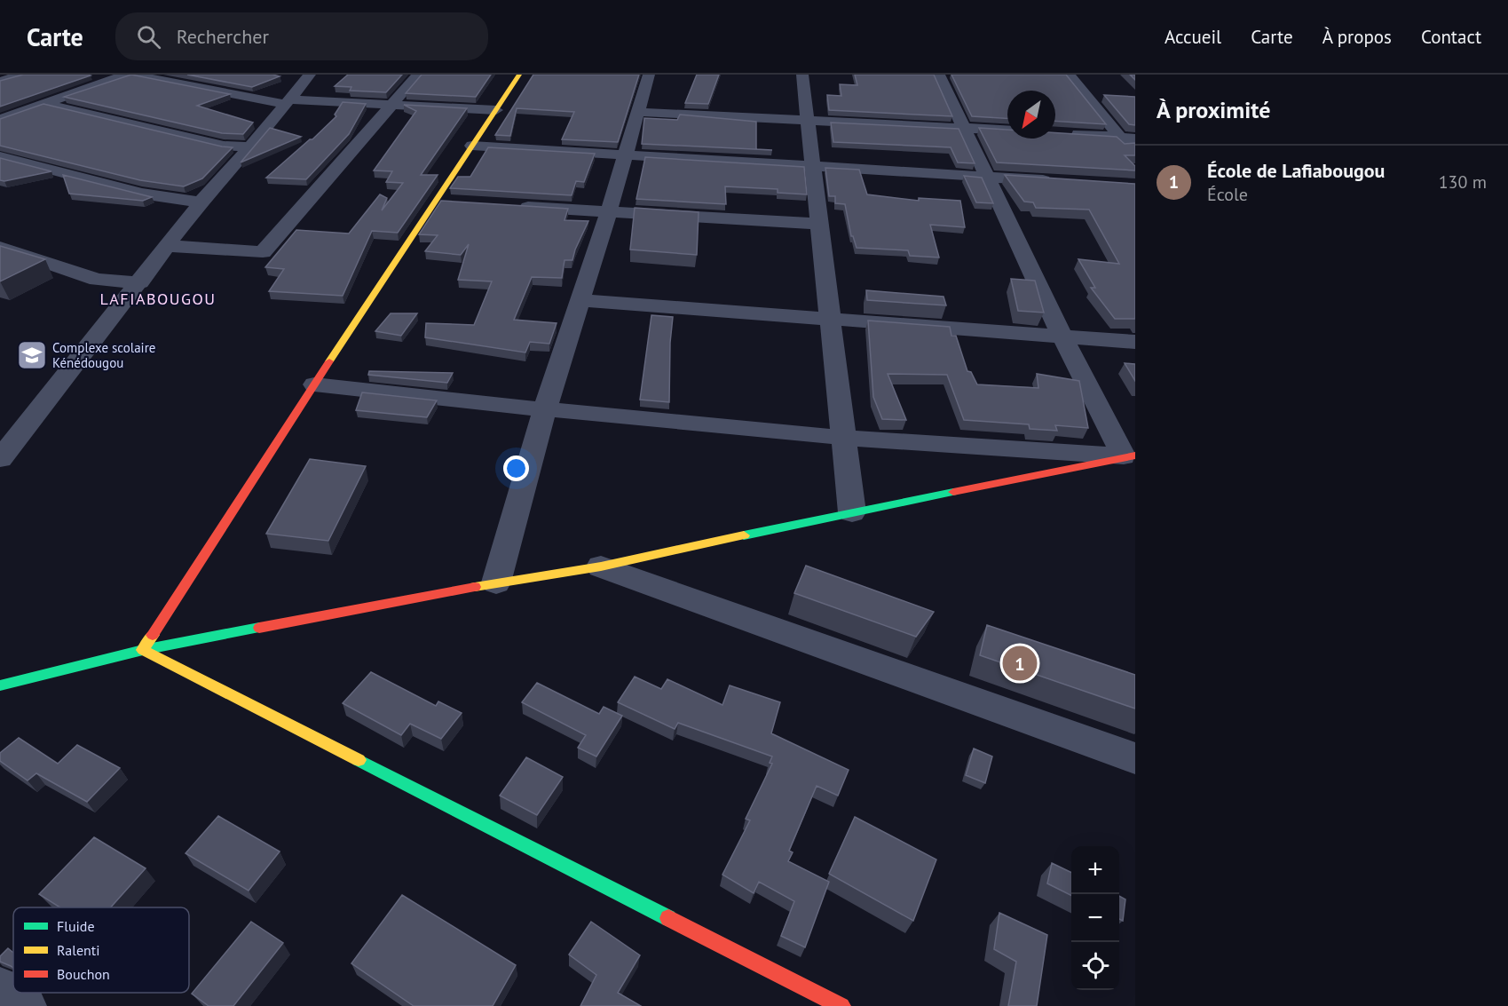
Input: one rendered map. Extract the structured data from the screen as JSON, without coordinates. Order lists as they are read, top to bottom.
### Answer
{
  "districts": ["LAFIABOUGOU"],
  "places": {
    "school or university": ["Complexe scolaire Kénédougou"]
  },
  "legend": ["Fluide", "Ralenti", "Bouchon"],
  "north": "bottom left",
  "page": {
    "header": "Carte",
    "search": "Rechercher",
    "nav": [
      "Accueil",
      "Carte",
      "À propos",
      "Contact"
    ],
    "heading": "À proximité",
    "list": [
      {
        "mark": "1",
        "name": "École de Lafiabougou",
        "note": "École",
        "value": "130 m"
      }
    ],
    "pins": "1",
    "map_buttons": ["+", "−"]
  }
}
